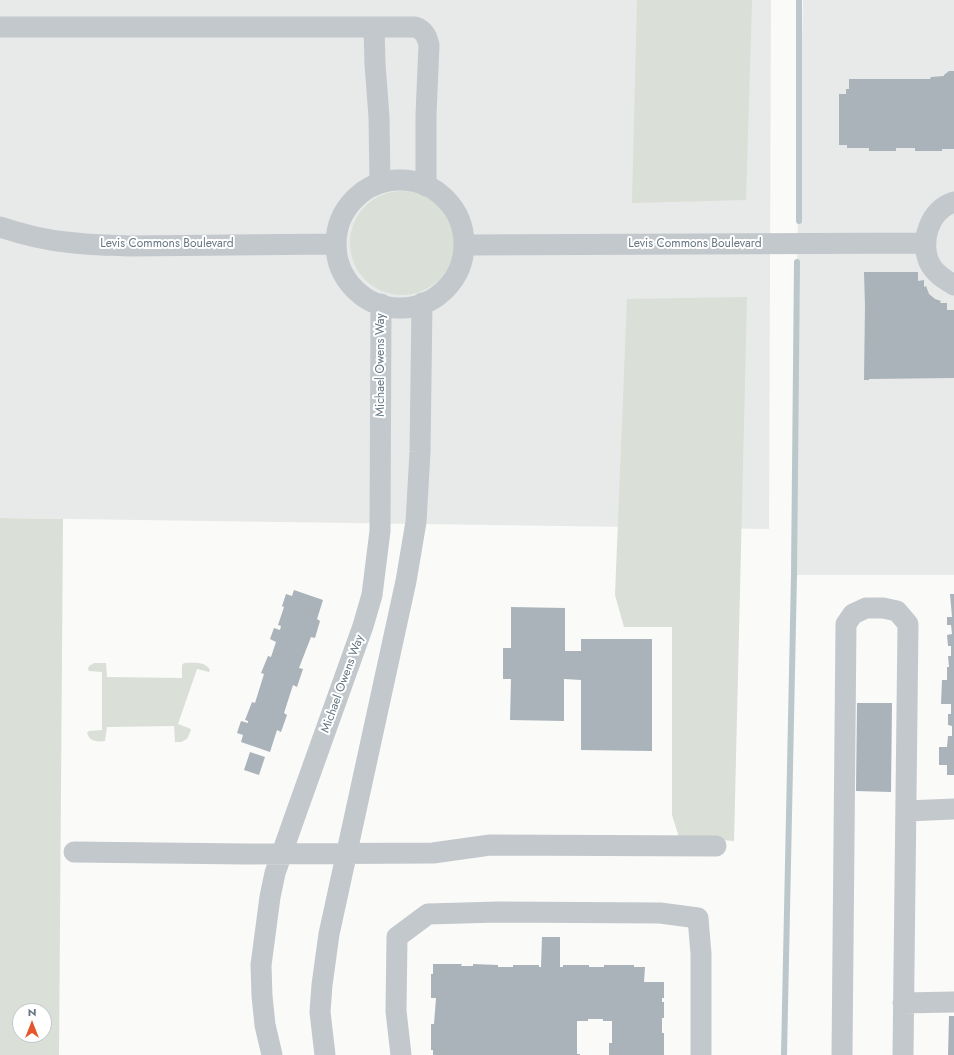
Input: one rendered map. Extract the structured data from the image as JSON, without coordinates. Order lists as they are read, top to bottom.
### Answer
{
  "streets": {
    "street": ["Levis Commons Boulevard", "Michael Owens Way"]
  },
  "crossings": [
    ["Levis Commons Boulevard", "Michael Owens Way"]
  ],
  "north": "top"
}
